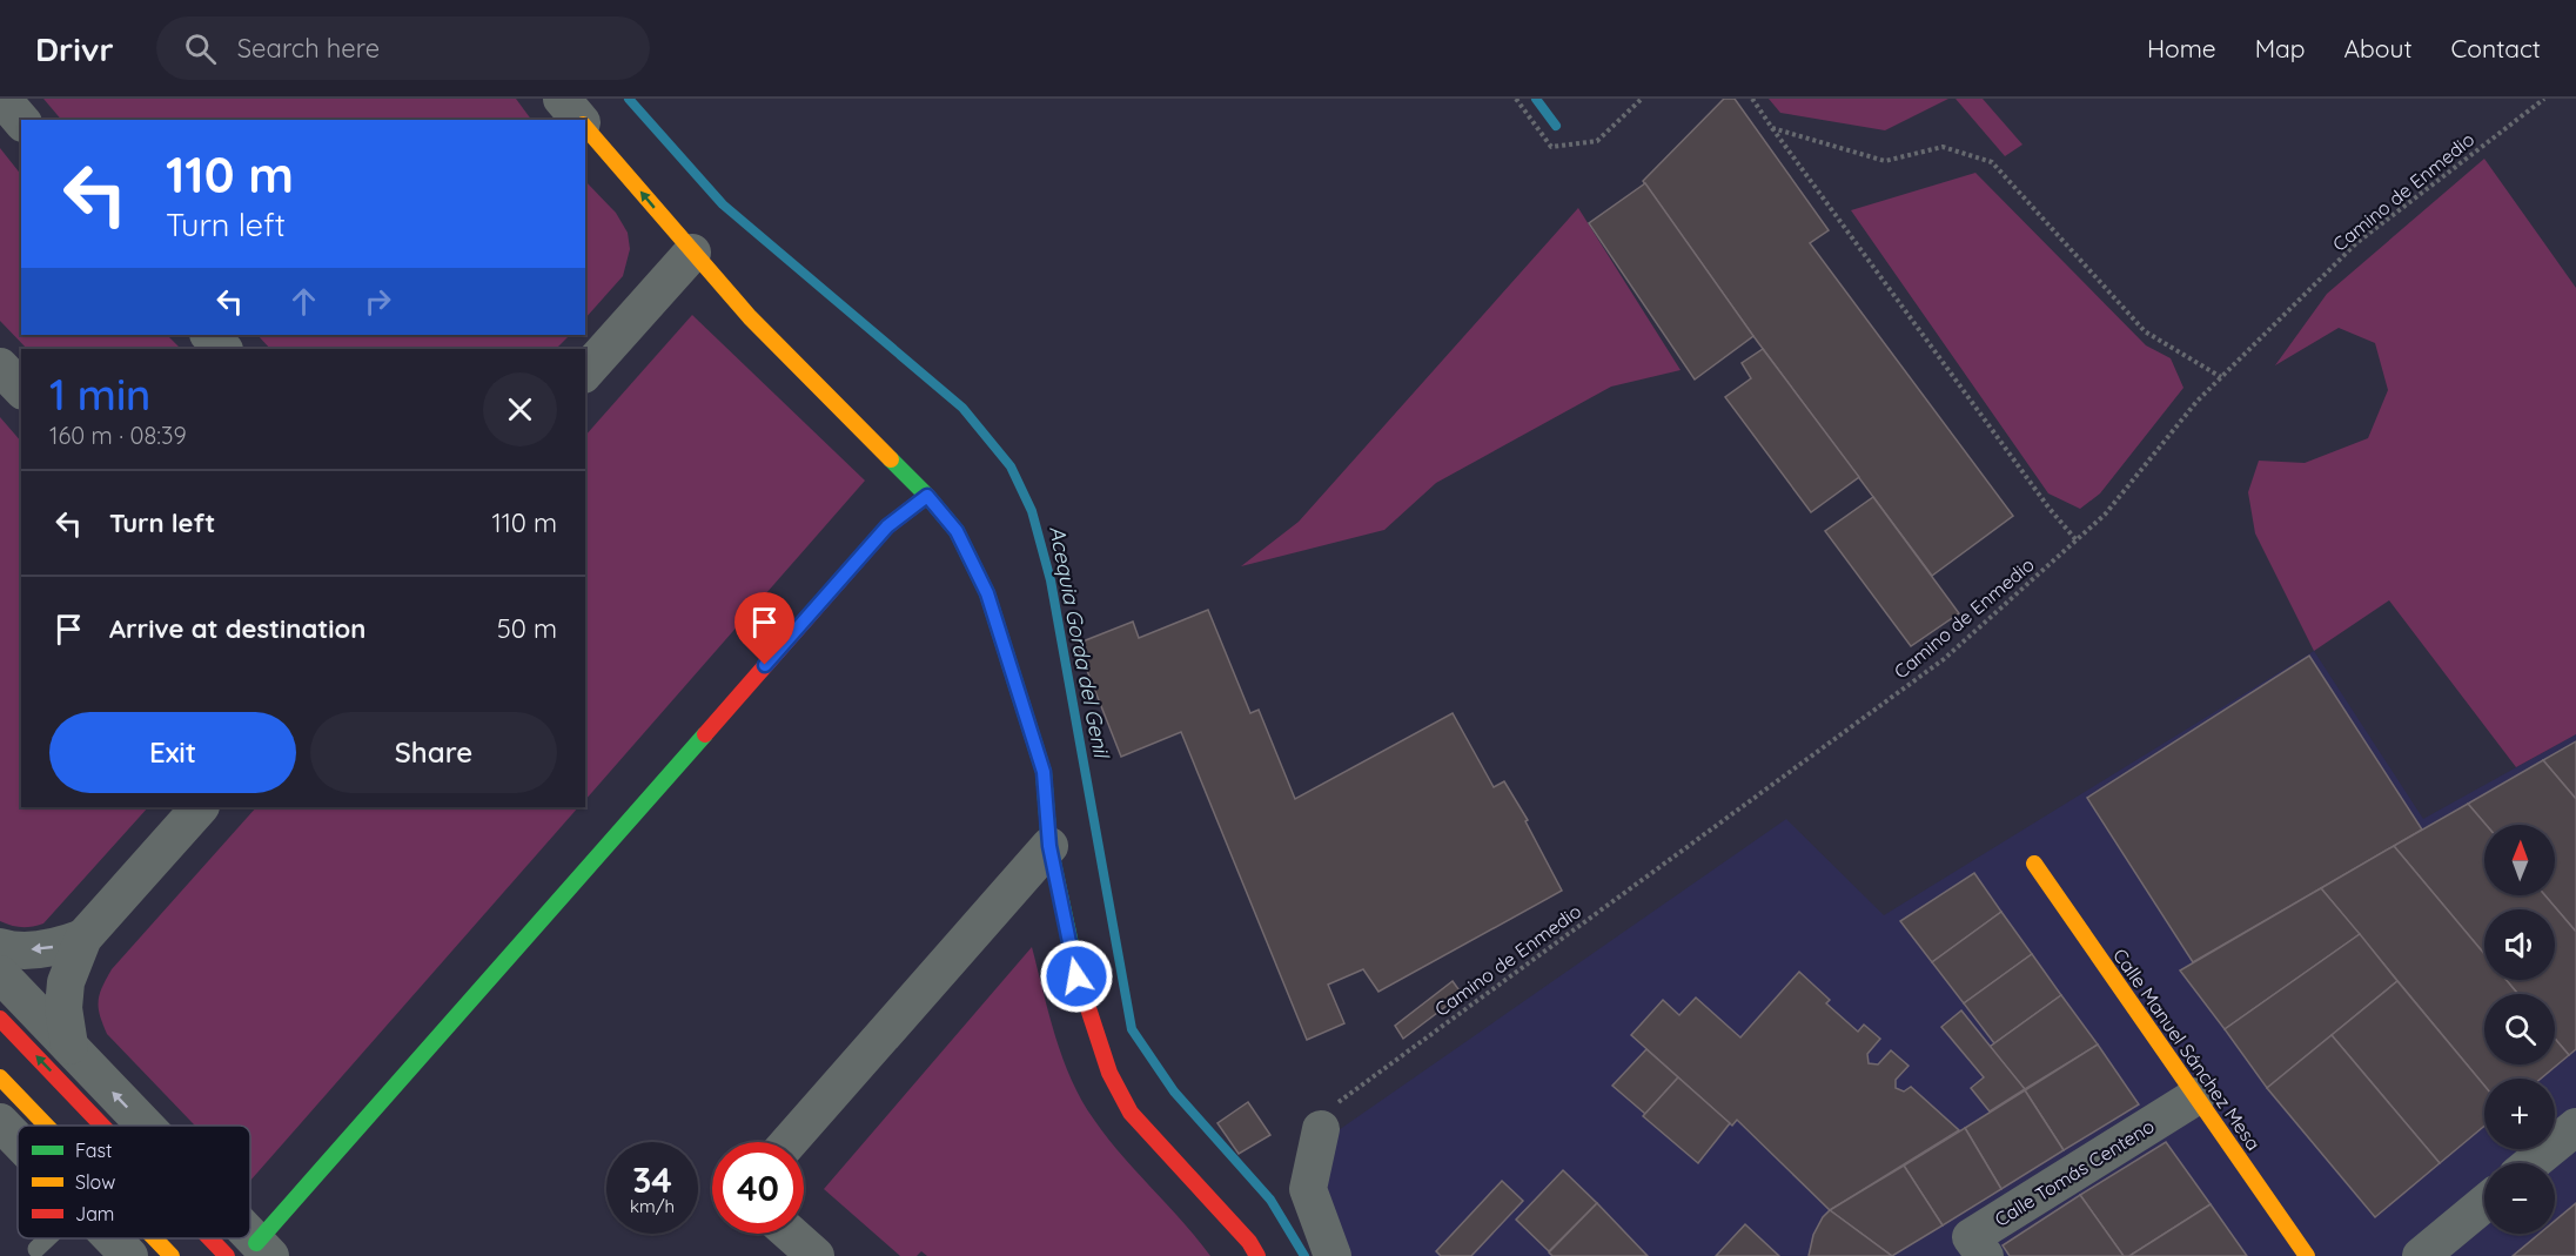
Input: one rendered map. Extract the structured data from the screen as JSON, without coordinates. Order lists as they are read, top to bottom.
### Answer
{
  "streets": {
    "main road": ["Calle Manuel Sánchez Mesa"],
    "street": ["Calle Tomás Centeno"],
    "path": ["Camino de Enmedio"]
  },
  "crossings": [
    ["Calle Manuel Sánchez Mesa", "Calle Tomás Centeno"]
  ],
  "water": ["Acequia Gorda del Genil"],
  "legend": ["Fast", "Slow", "Jam"],
  "north": "top",
  "page": {
    "header": "Drivr",
    "search": "Search here",
    "nav": [
      "Home",
      "Map",
      "About",
      "Contact"
    ],
    "turn": ["110 m", "Turn left"],
    "heading": ["1 min", "160 m · 08:39"],
    "list": [
      {
        "name": "Turn left",
        "value": "110 m"
      },
      {
        "name": "Arrive at destination",
        "value": "50 m"
      }
    ],
    "buttons": ["Exit", "Share"],
    "map_buttons": ["+", "−"],
    "speed": "34 km/h",
    "limit": "40"
  }
}
